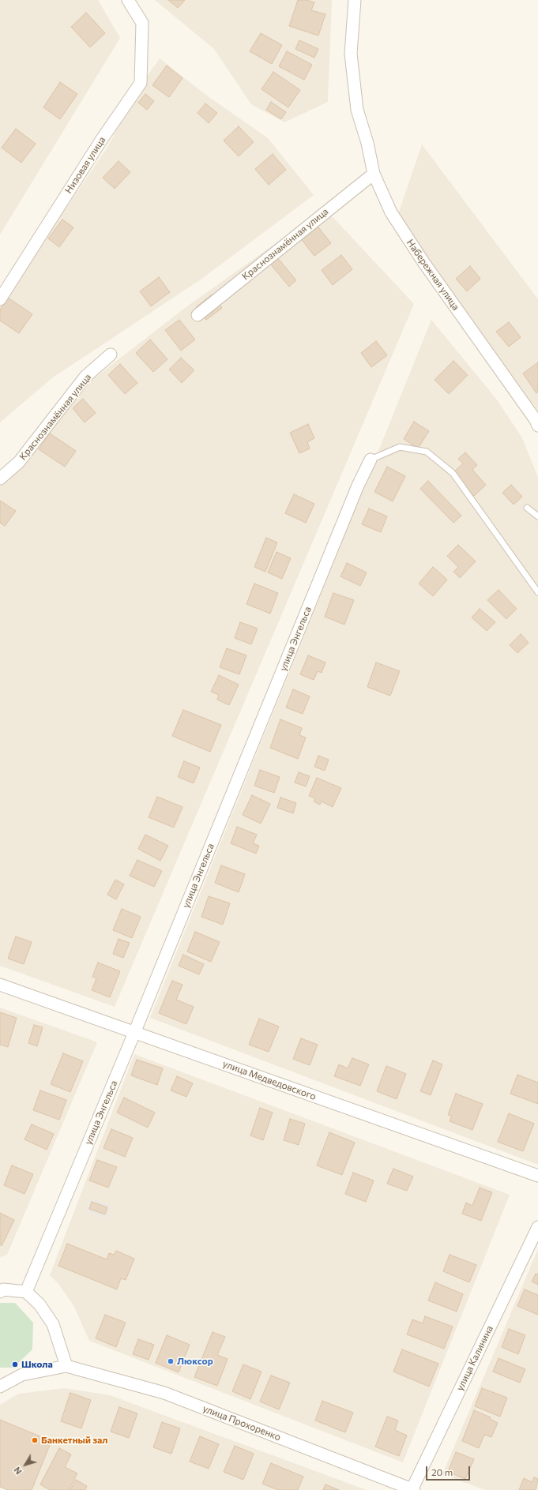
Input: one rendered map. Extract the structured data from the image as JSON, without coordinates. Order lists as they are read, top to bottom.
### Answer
{
  "streets": {
    "street": [
      "Низовая улица",
      "Краснознамённая улица",
      "Набережная улица",
      "улица Энгельса",
      "улица Медведовского",
      "улица Калинина",
      "улица Прохоренко"
    ]
  },
  "crossings": [
    ["Краснознамённая улица", "Набережная улица"],
    ["улица Энгельса", "улица Медведовского"],
    ["улица Калинина", "улица Прохоренко"]
  ],
  "places": ["Люксор", "Школа", "Банкетный зал"],
  "scale_bar": "20 m",
  "north": "bottom left"
}
